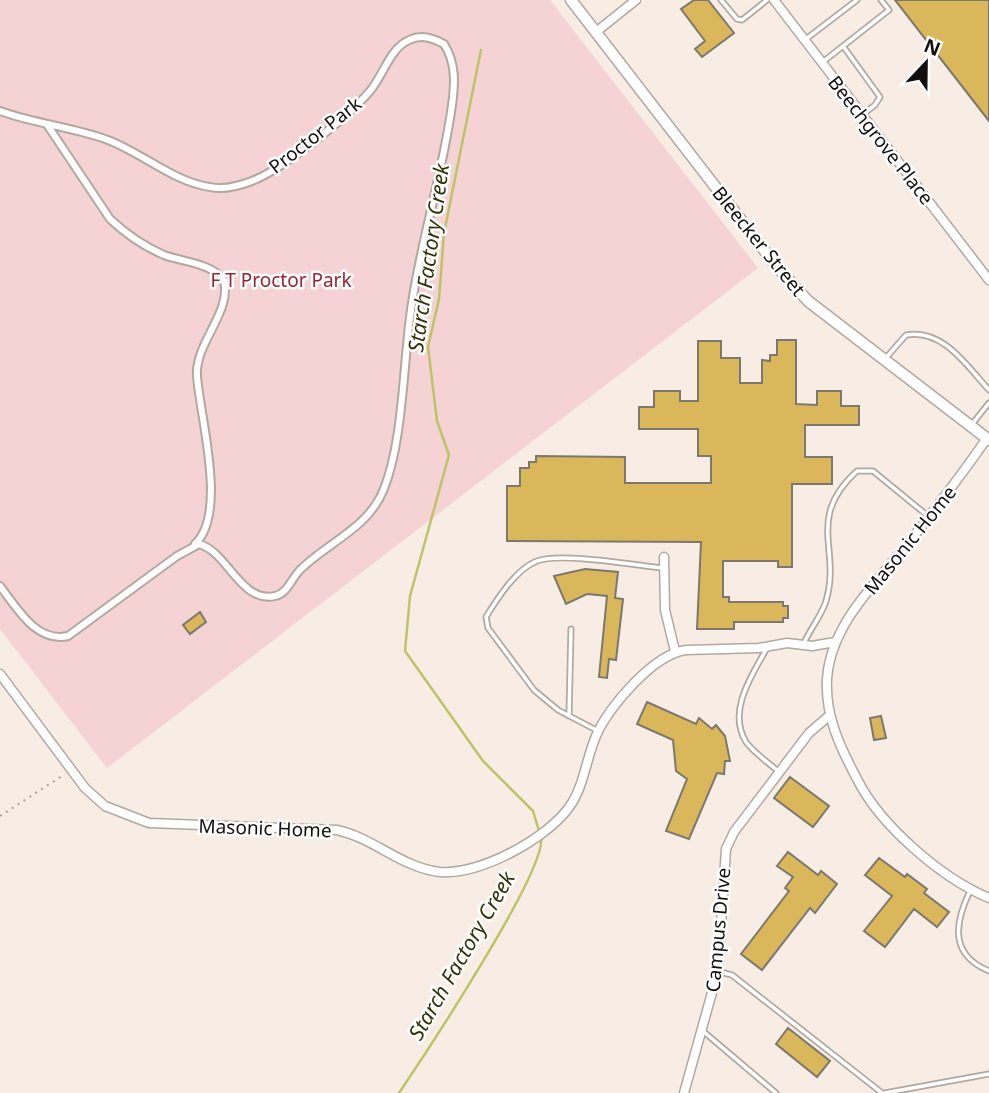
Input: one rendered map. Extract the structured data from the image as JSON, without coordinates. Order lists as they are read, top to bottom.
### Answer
{
  "streets": {
    "street": [
      "Proctor Park",
      "Beechgrove Place",
      "Bleecker Street",
      "Masonic Home",
      "Campus Drive"
    ]
  },
  "crossings": [
    ["Bleecker Street", "Masonic Home"],
    ["Masonic Home", "Campus Drive"]
  ],
  "water": ["Starch Factory Creek"],
  "parks": ["F T Proctor Park"],
  "north": "top"
}
